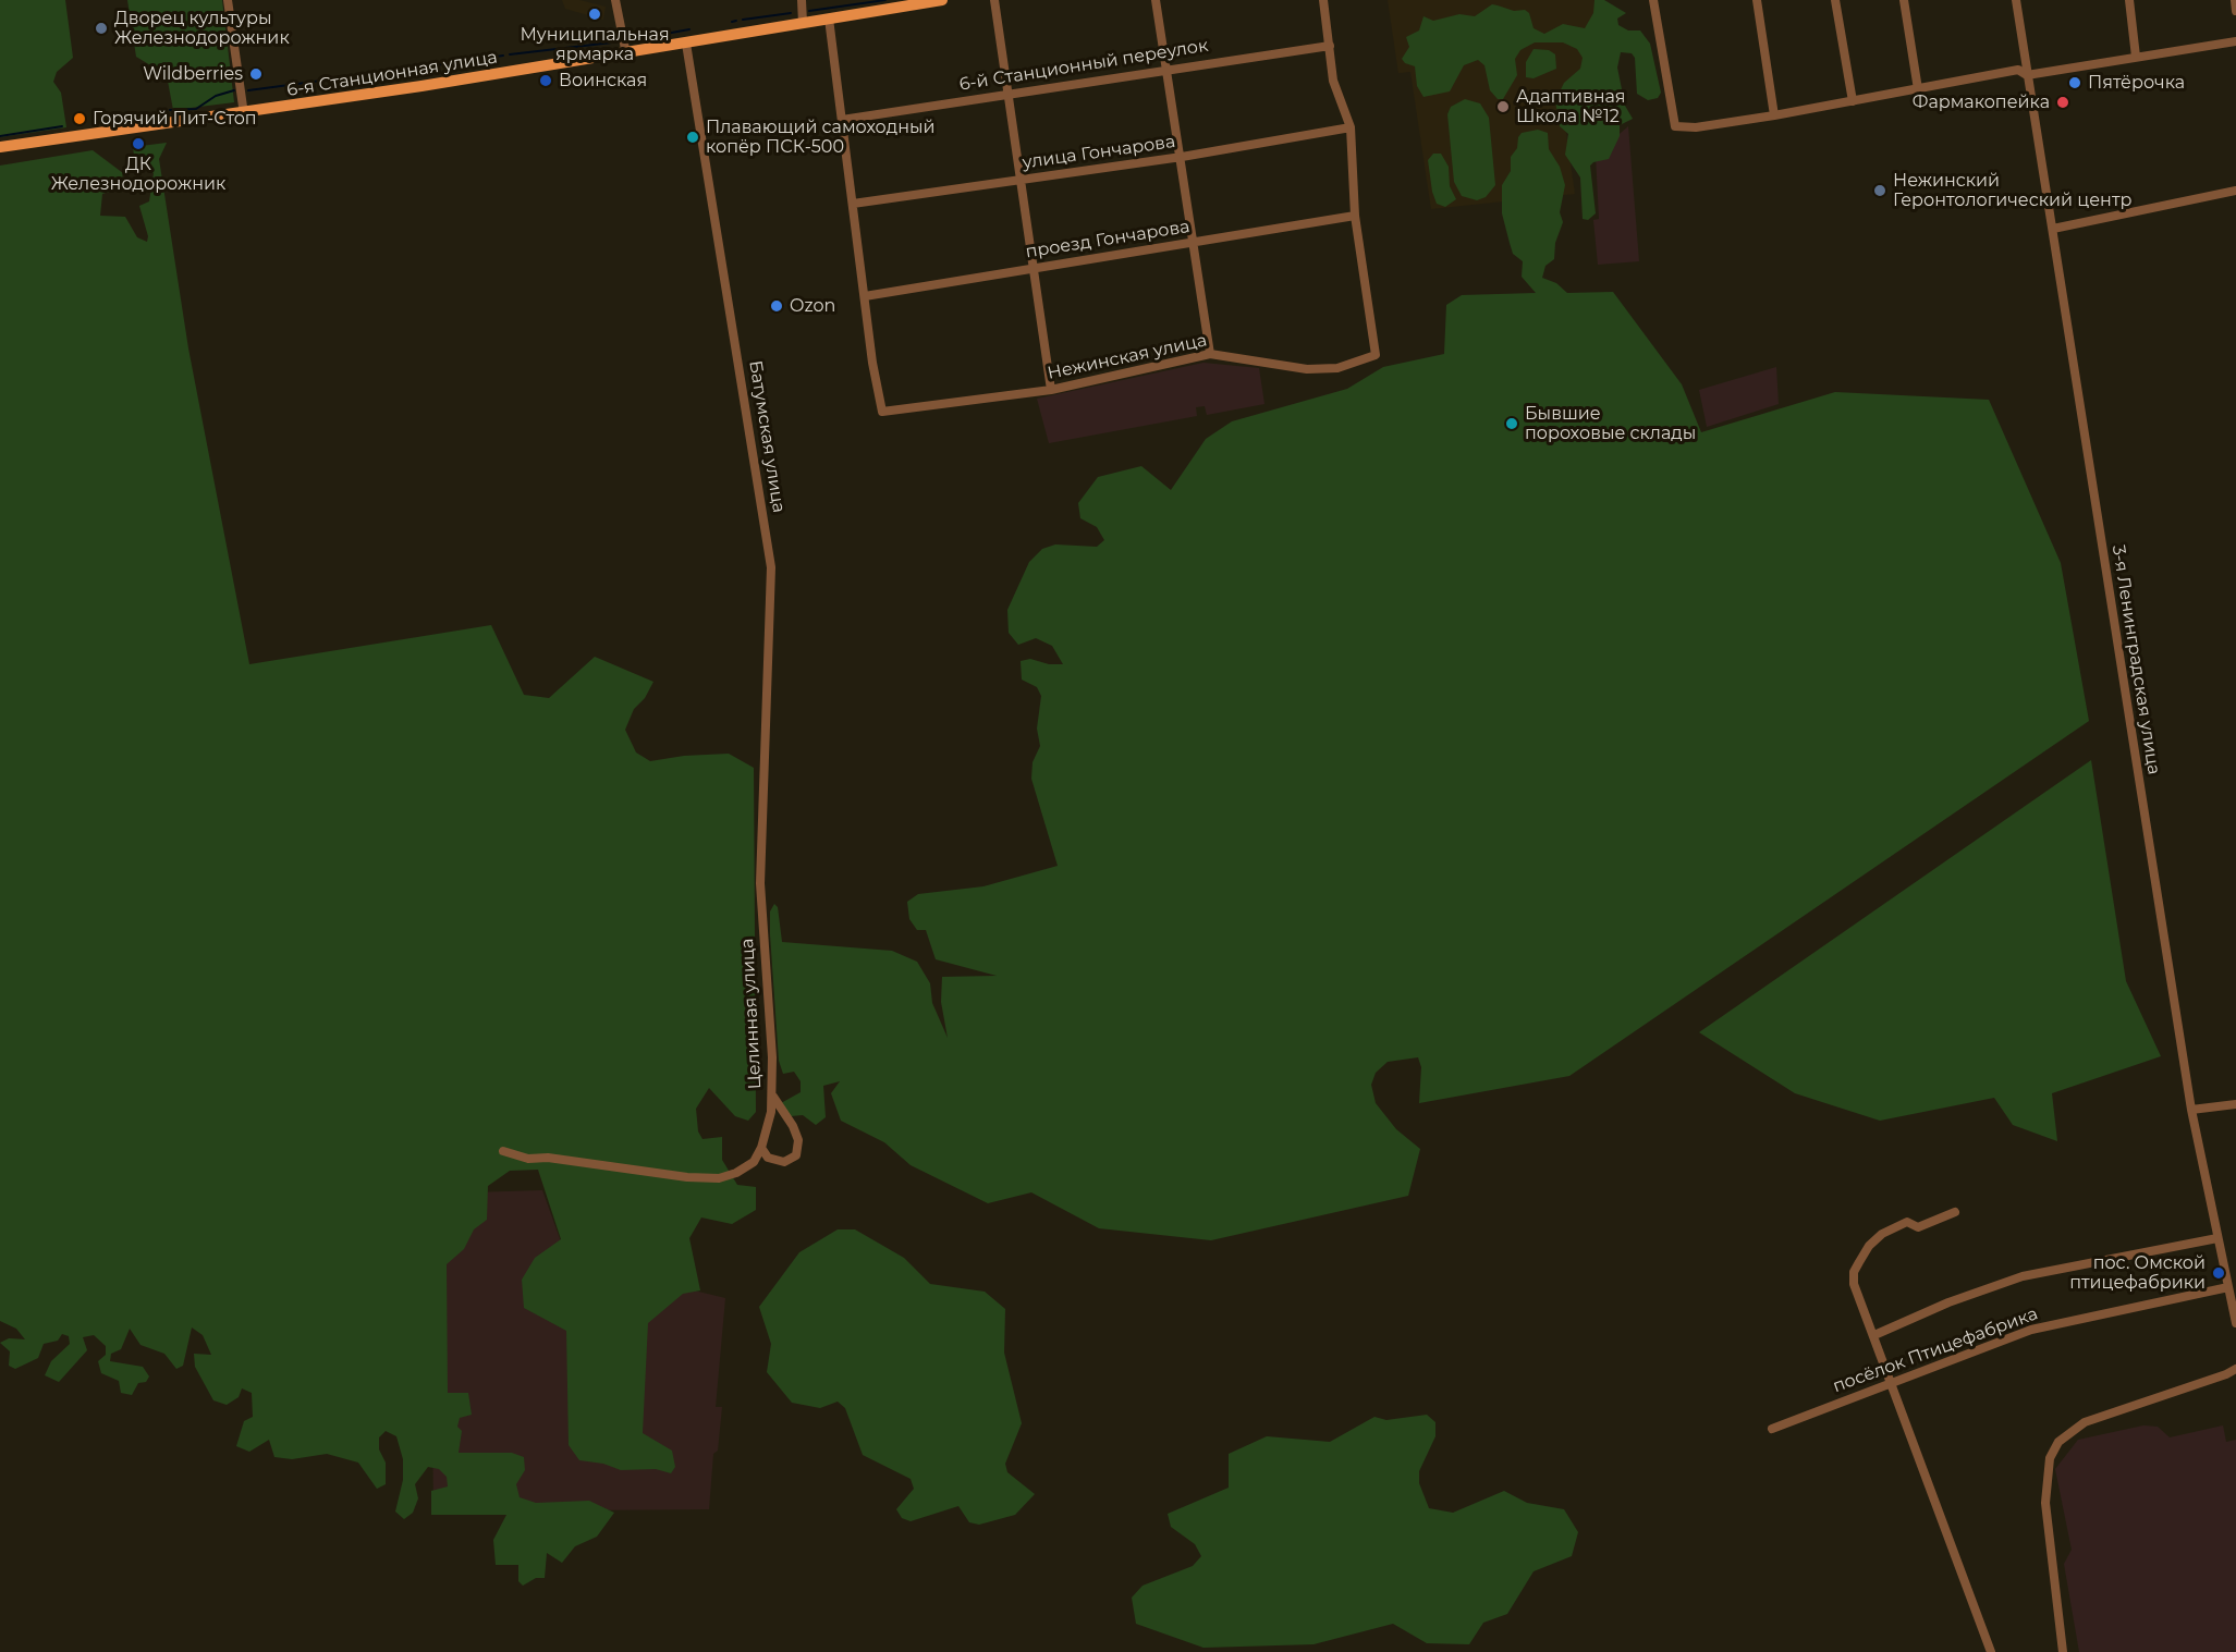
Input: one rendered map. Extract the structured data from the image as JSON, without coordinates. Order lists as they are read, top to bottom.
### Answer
{
  "streets": {
    "main road": ["6-я Станционная улица"],
    "street": [
      "6-й Станционный переулок",
      "улица Гончарова",
      "проезд Гончарова",
      "Нежинская улица",
      "Батумская улица",
      "3-я Ленинградская улица",
      "Целинная улица",
      "посёлок Птицефабрика"
    ]
  },
  "crossings": [
    ["6-я Станционная улица", "Батумская улица"],
    ["проезд Гончарова", "Нежинская улица"],
    ["Батумская улица", "Целинная улица"],
    ["3-я Ленинградская улица", "посёлок Птицефабрика"]
  ],
  "places": [
    "Муниципальная ярмарка",
    "Дворец культуры Железнодорожник",
    "Wildberries",
    "Воинская",
    "Пятёрочка",
    "Фармакопейка",
    "Адаптивная Школа №12",
    "Горячий Пит-Стоп",
    "Плавающий самоходный копёр ПСК-500",
    "ДК Железнодорожник",
    "Нежинский Геронтологический центр",
    "Ozon",
    "Бывшие пороховые склады",
    "пос. Омской птицефабрики"
  ]
}
